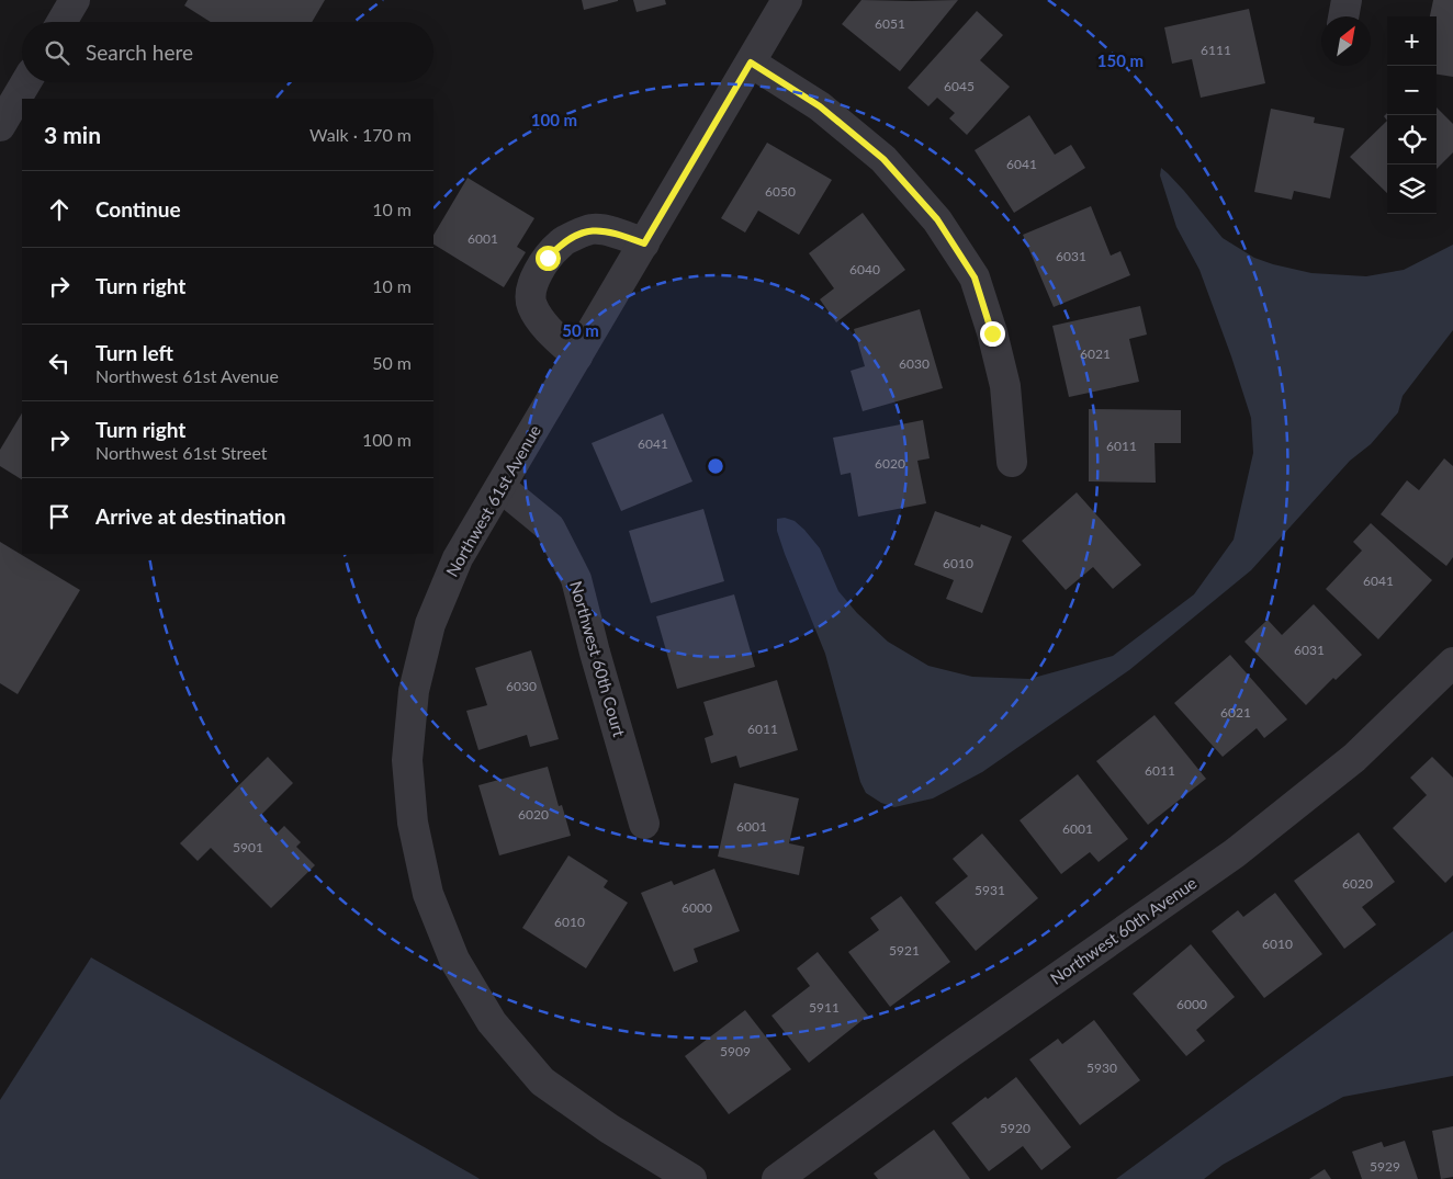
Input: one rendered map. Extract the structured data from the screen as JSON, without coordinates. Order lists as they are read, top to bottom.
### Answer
{
  "streets": {
    "street": ["Northwest 61st Avenue", "Northwest 60th Court", "Northwest 60th Avenue"]
  },
  "crossings": [
    ["Northwest 61st Avenue", "Northwest 60th Court"]
  ],
  "house_numbers": [
    "6051",
    "6111",
    "6045",
    "6041",
    "6050",
    "6001",
    "6031",
    "6040",
    "6021",
    "6030",
    "6041",
    "6011",
    "6020",
    "6010",
    "6041",
    "6031",
    "6030",
    "6021",
    "6011",
    "6011",
    "6020",
    "6001",
    "6001",
    "5901",
    "6020",
    "5931",
    "6000",
    "6010",
    "6010",
    "5921",
    "6000",
    "5911",
    "5909",
    "5930",
    "5920",
    "5929"
  ],
  "north": "top right",
  "page": {
    "map_buttons": ["+", "−"],
    "search": "Search here",
    "heading": ["3 min", "Walk · 170 m"],
    "list": [
      ["Continue", "10 m"],
      ["Turn right", "10 m"],
      ["Turn left", "Northwest 61st Avenue", "50 m"],
      ["Turn right", "Northwest 61st Street", "100 m"],
      "Arrive at destination"
    ]
  },
  "rings": ["150 m", "100 m", "50 m"]
}
